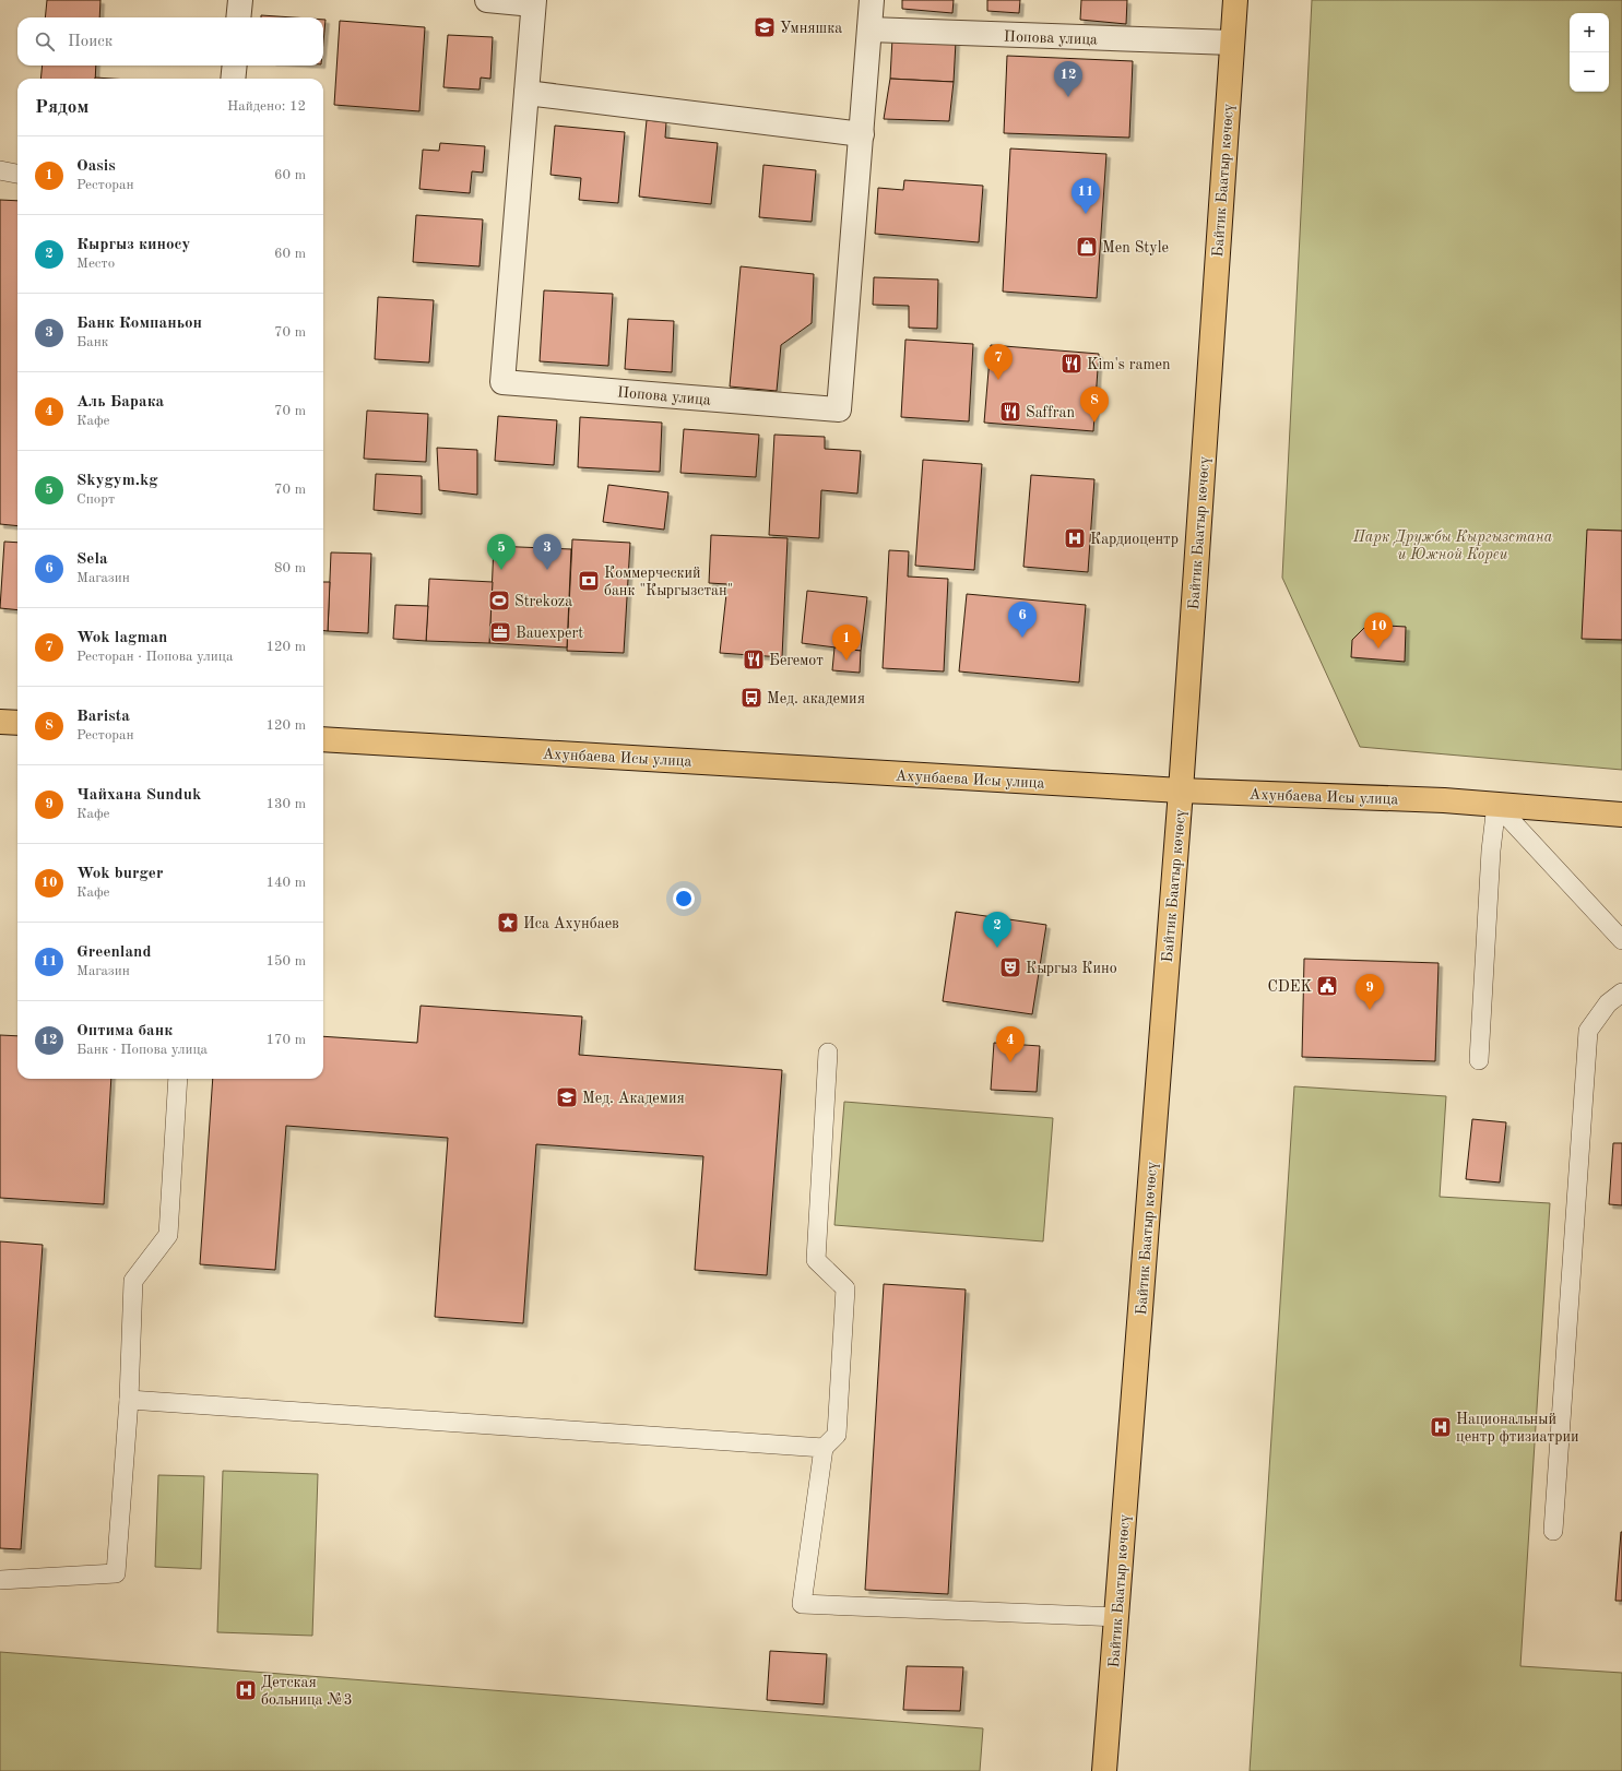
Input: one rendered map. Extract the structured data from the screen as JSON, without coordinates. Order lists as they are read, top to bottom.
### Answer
{
  "streets": {
    "main road": ["Байтик Баатыр көчөсү", "Ахунбаева Исы улица"],
    "street": ["Попова улица"]
  },
  "crossings": [
    ["Попова улица", "Байтик Баатыр көчөсү"],
    ["Байтик Баатыр көчөсү", "Ахунбаева Исы улица"]
  ],
  "parks": ["Парк Дружбы Кыргызстана и Южной Кореи"],
  "places": {
    "school or university": ["Умняшка", "Мед. Академия"],
    "shop": ["Men Style"],
    "restaurant": ["Kim's ramen", "Saffran", "Бегемот"],
    "hospital": ["Кардиоцентр", "Национальный центр фтизиатрии", "Детская больница №3"],
    "bank": ["Коммерческий банк \"Кыргызстан\""],
    "sports": ["Strekoza"],
    "office": ["Bauexpert"],
    "bus stop": ["Мед. академия"],
    "place": ["Иса Ахунбаев"],
    "theatre": ["Кыргыз Кино"],
    "public building": ["CDEK"]
  },
  "page": {
    "map_buttons": ["+", "−"],
    "search": "Поиск",
    "pins": [
      "12",
      "11",
      "7",
      "8",
      "3",
      "5",
      "6",
      "10",
      "1",
      "2",
      "9",
      "4"
    ],
    "heading": ["Рядом", "Найдено: 12"],
    "list": [
      {
        "mark": "1",
        "name": "Oasis",
        "note": "Ресторан",
        "value": "60 m"
      },
      {
        "mark": "2",
        "name": "Кыргыз киносу",
        "note": "Место",
        "value": "60 m"
      },
      {
        "mark": "3",
        "name": "Банк Компаньон",
        "note": "Банк",
        "value": "70 m"
      },
      {
        "mark": "4",
        "name": "Аль Барака",
        "note": "Кафе",
        "value": "70 m"
      },
      {
        "mark": "5",
        "name": "Skygym.kg",
        "note": "Спорт",
        "value": "70 m"
      },
      {
        "mark": "6",
        "name": "Sela",
        "note": "Магазин",
        "value": "80 m"
      },
      {
        "mark": "7",
        "name": "Wok lagman",
        "note": "Ресторан · Попова улица",
        "value": "120 m"
      },
      {
        "mark": "8",
        "name": "Barista",
        "note": "Ресторан",
        "value": "120 m"
      },
      {
        "mark": "9",
        "name": "Чайхана Sunduk",
        "note": "Кафе",
        "value": "130 m"
      },
      {
        "mark": "10",
        "name": "Wok burger",
        "note": "Кафе",
        "value": "140 m"
      },
      {
        "mark": "11",
        "name": "Greenland",
        "note": "Магазин",
        "value": "150 m"
      },
      {
        "mark": "12",
        "name": "Оптима банк",
        "note": "Банк · Попова улица",
        "value": "170 m"
      }
    ]
  }
}
